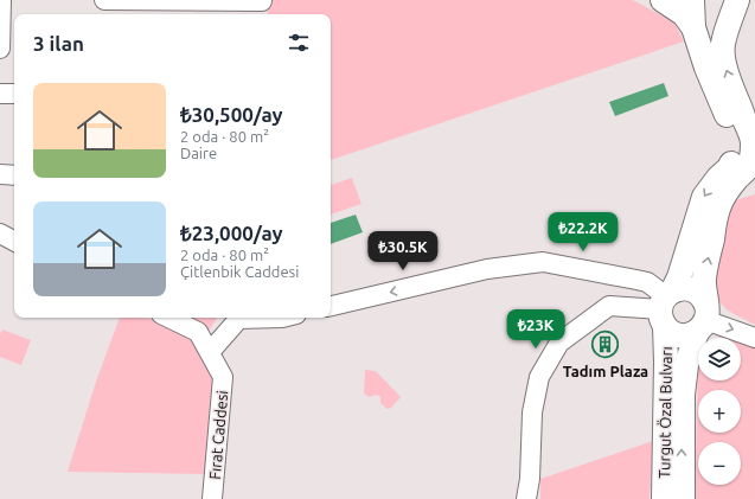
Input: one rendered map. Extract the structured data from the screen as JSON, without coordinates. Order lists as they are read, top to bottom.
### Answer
{
  "streets": {
    "main road": ["Turgut Özal Bulvarı"],
    "street": ["Fırat Caddesi"]
  },
  "places": {
    "building": ["Tadım Plaza"]
  },
  "page": {
    "heading": "3 ilan",
    "list": [
      {
        "name": "₺30,500/ay",
        "note": "2 oda · 80 m² · Daire"
      },
      {
        "name": "₺23,000/ay",
        "note": "2 oda · 80 m² · Çitlenbik Caddesi"
      }
    ],
    "price": ["₺22.2K", "₺30.5K", "₺23K"],
    "map_buttons": ["+", "−"]
  }
}
